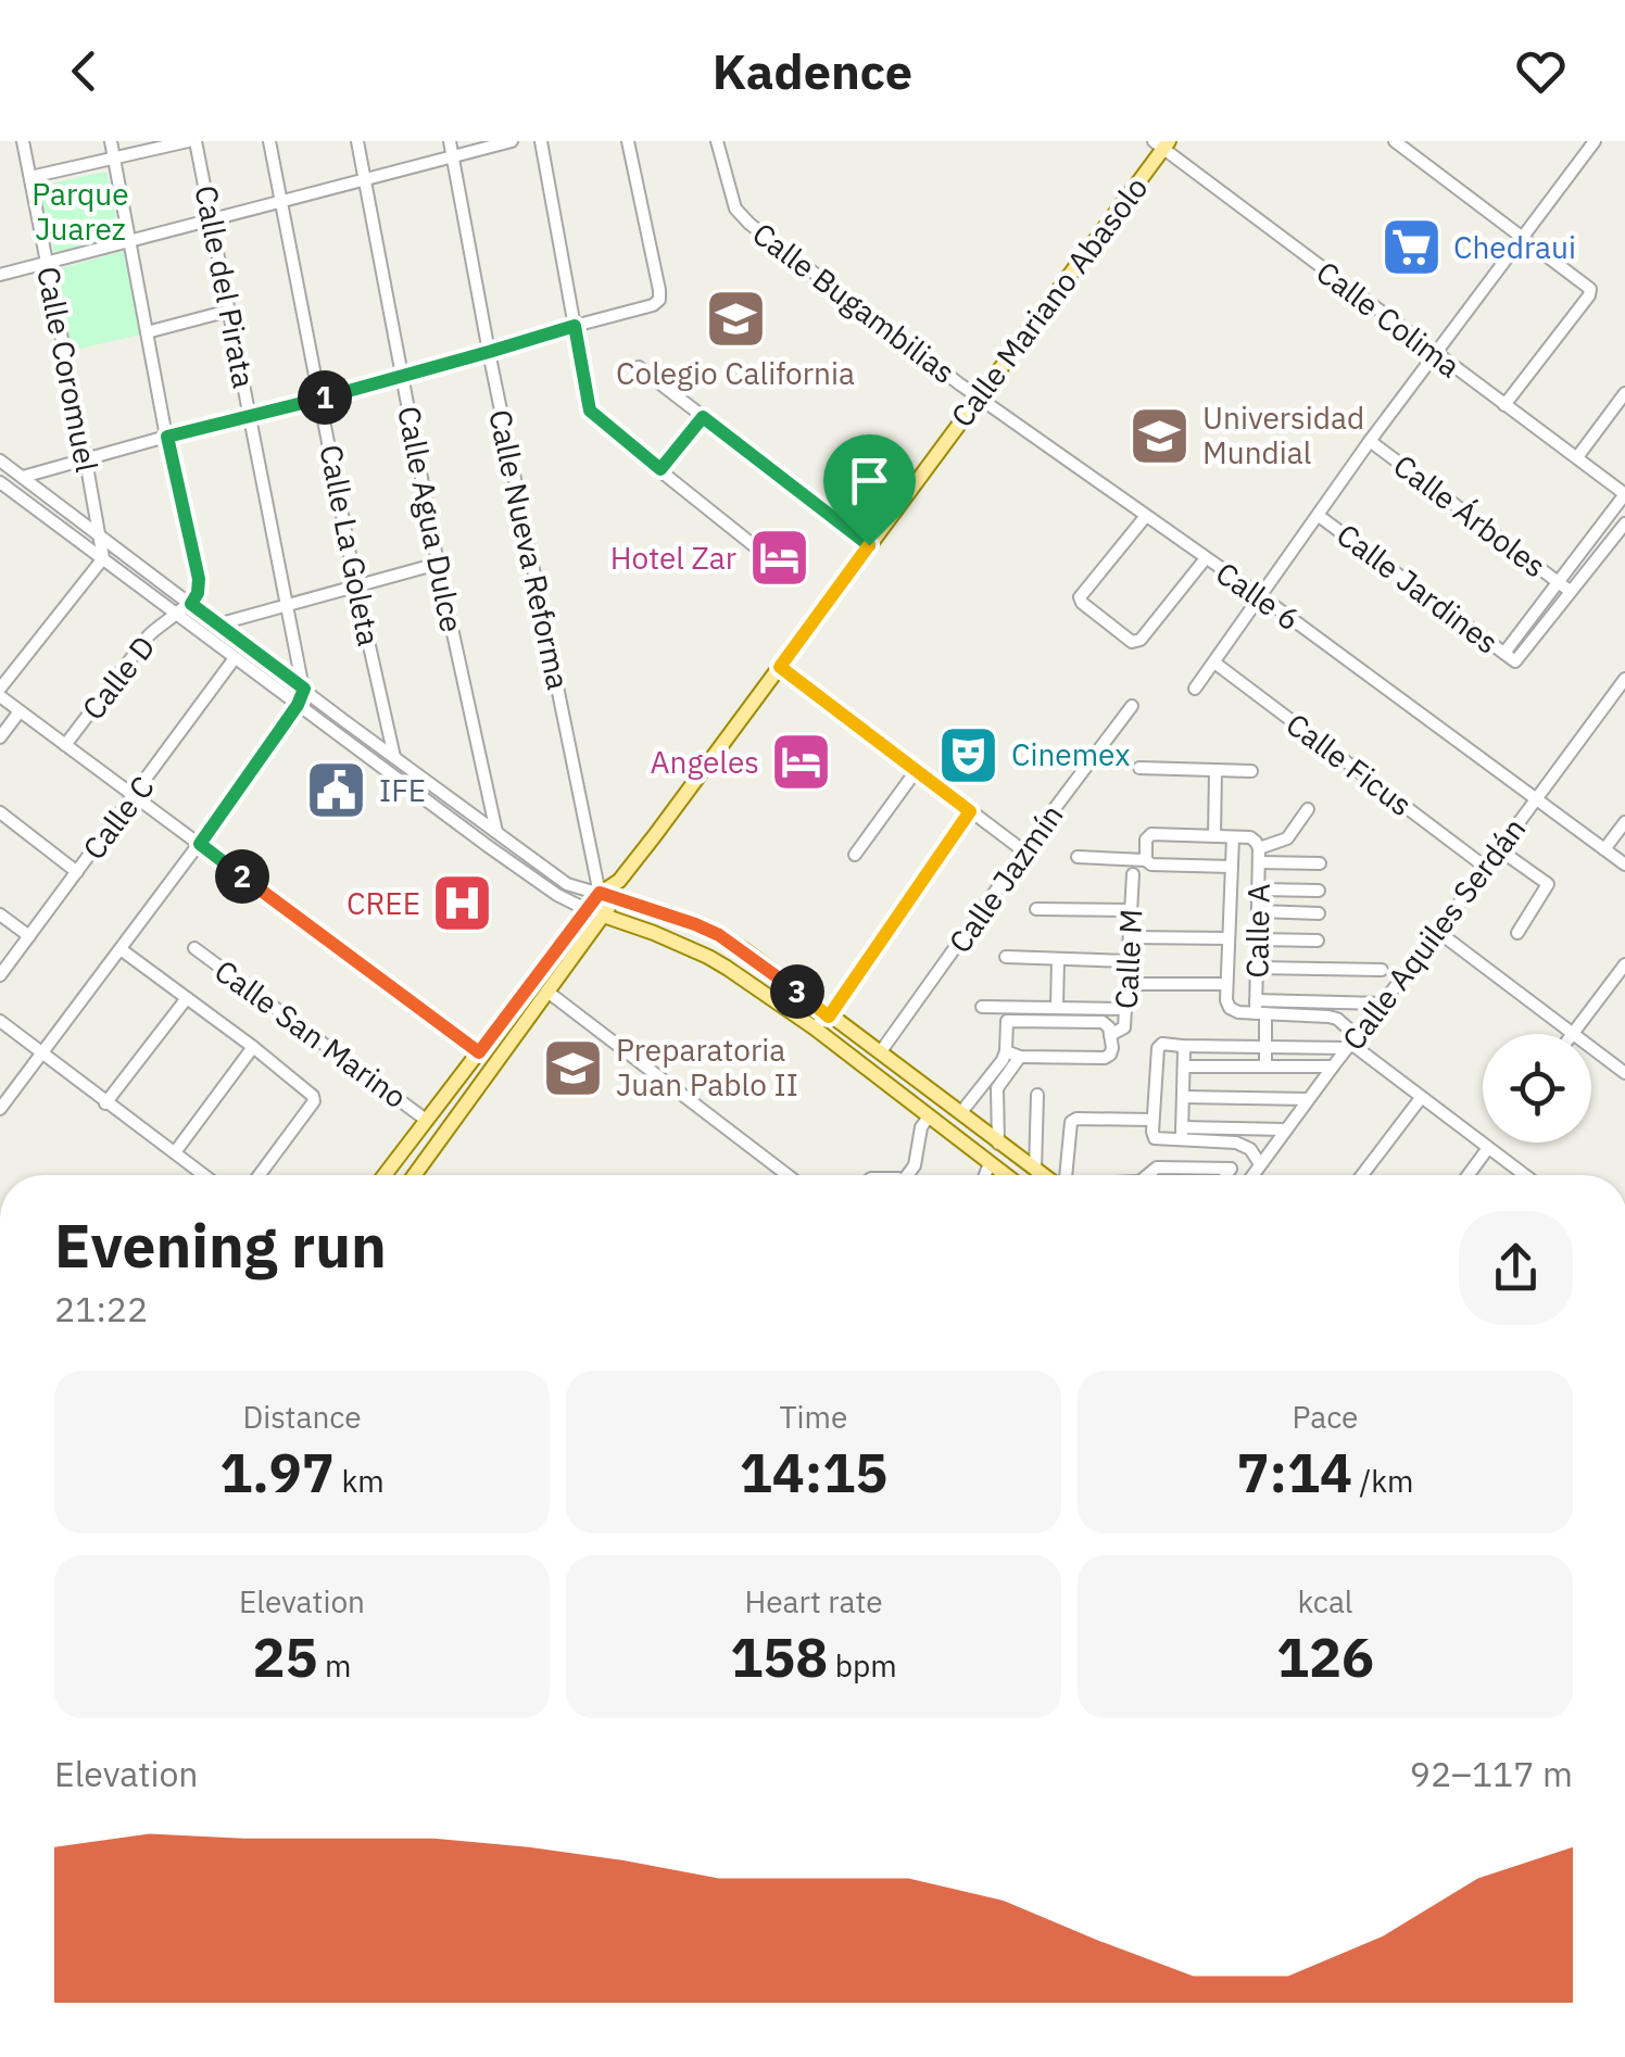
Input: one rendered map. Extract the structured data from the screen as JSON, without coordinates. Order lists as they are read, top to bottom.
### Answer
{
  "streets": {
    "main road": ["Calle Mariano Abasolo"],
    "street": [
      "Calle del Pirata",
      "Calle Bugambilias",
      "Calle Colima",
      "Calle Coromuel",
      "Calle Árboles",
      "Calle Agua Dulce",
      "Calle La Goleta",
      "Calle Nueva Reforma",
      "Calle Jardines",
      "Calle 6",
      "Calle D",
      "Calle Ficus",
      "Calle C",
      "Calle Jazmín",
      "Calle A",
      "Calle Aquiles Serdán",
      "Calle M",
      "Calle San Marino"
    ]
  },
  "crossings": [
    ["Calle Mariano Abasolo", "Calle Bugambilias"],
    ["Calle Mariano Abasolo", "Calle Colima"],
    ["Calle Mariano Abasolo", "Calle Nueva Reforma"],
    ["Calle Mariano Abasolo", "Calle 6"],
    ["Calle Bugambilias", "Calle 6"],
    ["Calle Árboles", "Calle Jardines"],
    ["Calle 6", "Calle Aquiles Serdán"],
    ["Calle Ficus", "Calle Aquiles Serdán"]
  ],
  "parks": ["Parque Juarez"],
  "places": {
    "supermarket": ["Chedraui"],
    "school or university": ["Colegio California", "Universidad Mundial", "Preparatoria Juan Pablo II"],
    "hotel": ["Hotel Zar", "Angeles"],
    "theatre": ["Cinemex"],
    "public building": ["IFE"],
    "hospital": ["CREE"]
  },
  "page": {
    "header": "Kadence",
    "pins": ["1", "2", "3"],
    "heading": ["Evening run", "21:22"],
    "stats": [
      ["Distance", "1.97 km"],
      ["Time", "14:15"],
      ["Pace", "7:14 /km"],
      ["Elevation", "25 m"],
      ["Heart rate", "158 bpm"],
      ["kcal", "126"]
    ],
    "chart": ["Elevation", "92–117 m"]
  }
}
